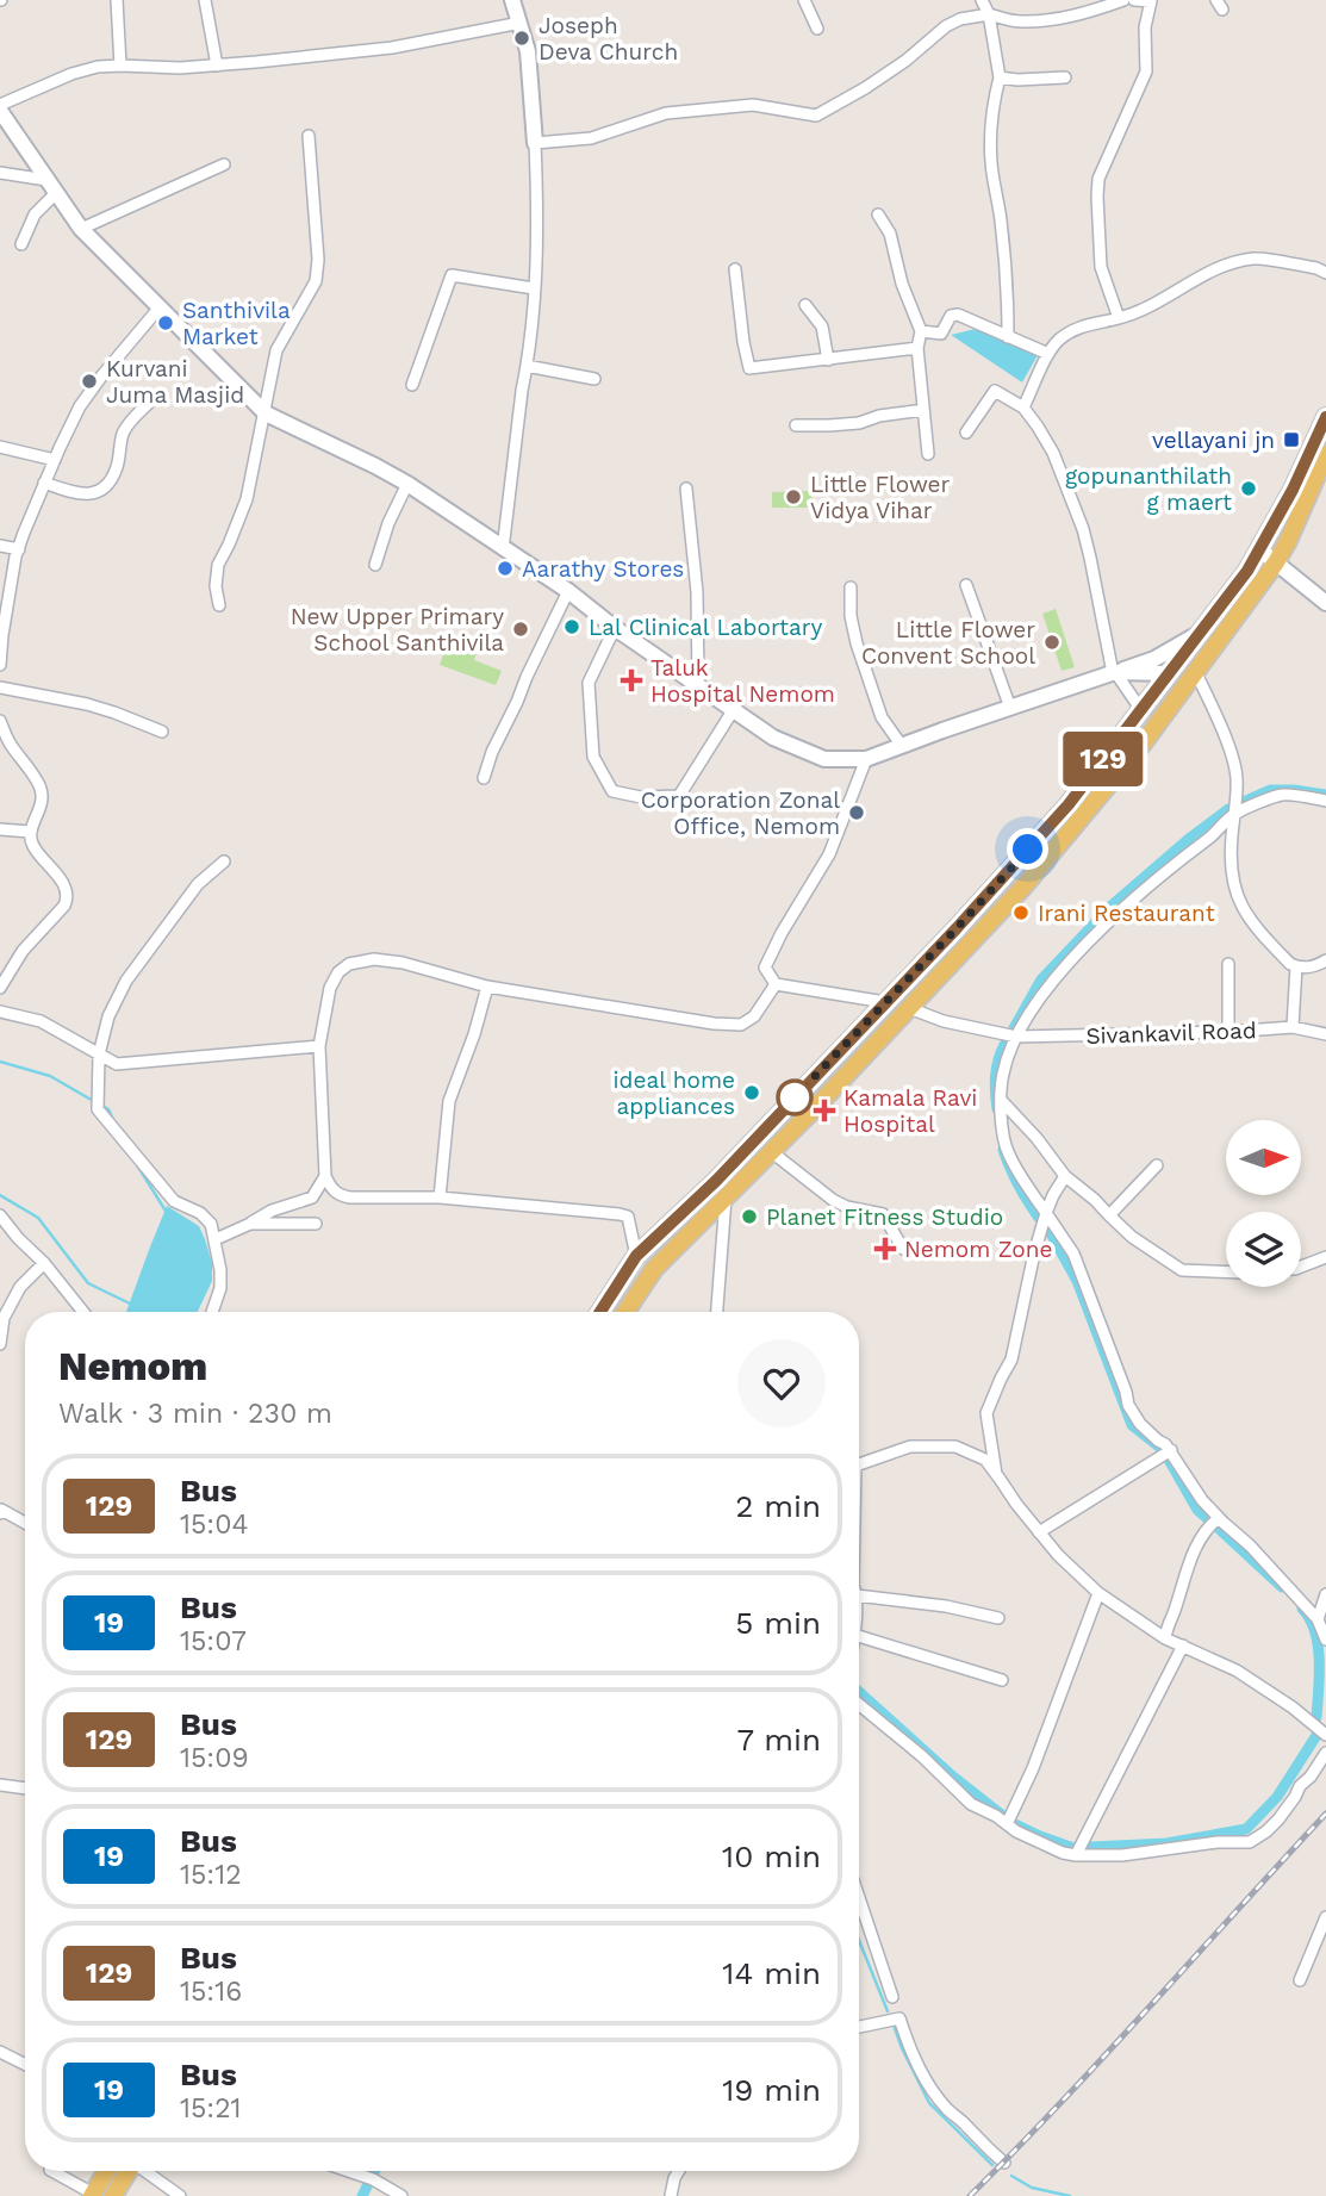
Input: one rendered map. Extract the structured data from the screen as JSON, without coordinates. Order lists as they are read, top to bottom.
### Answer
{
  "streets": {
    "street": ["Sivankavil Road"]
  },
  "places": {
    "other": [
      "Joseph Deva Church",
      "Santhivila Market",
      "Kurvani Juma Masjid",
      "gopunanthilath g maert",
      "Little Flower Vidya Vihar",
      "Aarathy Stores",
      "Lal Clinical Labortary",
      "New Upper Primary School Santhivila",
      "Little Flower Convent School",
      "Corporation Zonal Office, Nemom",
      "Irani Restaurant",
      "ideal home appliances",
      "Planet Fitness Studio"
    ],
    "transit": ["vellayani jn"],
    "health": ["Taluk Hospital Nemom", "Kamala Ravi Hospital", "Nemom Zone"]
  },
  "lines": ["bus line 129"],
  "north": "right",
  "page": {
    "on_map": "129",
    "heading": ["Nemom", "Walk · 3 min · 230 m"],
    "list": [
      {
        "mark": "129",
        "name": "Bus",
        "note": "15:04",
        "value": "2 min"
      },
      {
        "mark": "19",
        "name": "Bus",
        "note": "15:07",
        "value": "5 min"
      },
      {
        "mark": "129",
        "name": "Bus",
        "note": "15:09",
        "value": "7 min"
      },
      {
        "mark": "19",
        "name": "Bus",
        "note": "15:12",
        "value": "10 min"
      },
      {
        "mark": "129",
        "name": "Bus",
        "note": "15:16",
        "value": "14 min"
      },
      {
        "mark": "19",
        "name": "Bus",
        "note": "15:21",
        "value": "19 min"
      }
    ]
  }
}
